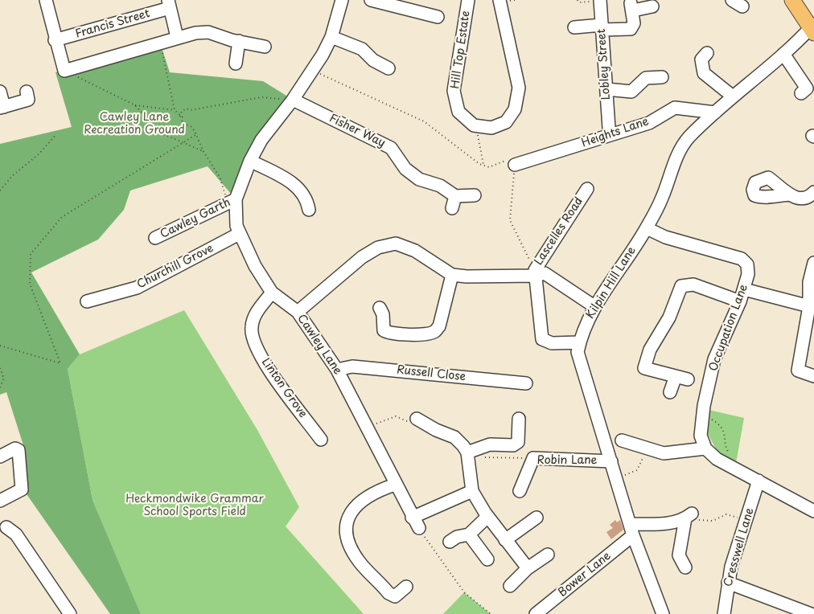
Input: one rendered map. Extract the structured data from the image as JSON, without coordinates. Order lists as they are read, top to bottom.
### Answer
{
  "streets": {
    "street": [
      "Francis Street",
      "Hill Top Estate",
      "Lobley Street",
      "Fisher Way",
      "Heights Lane",
      "Cawley Garth",
      "Lascelles Road",
      "Churchill Grove",
      "Kilpin Hill Lane",
      "Occupation Lane",
      "Cawley Lane",
      "Russell Close",
      "Linton Grove",
      "Robin Lane",
      "Cresswell Lane",
      "Bower Lane"
    ]
  },
  "crossings": [
    ["Fisher Way", "Cawley Lane"],
    ["Heights Lane", "Kilpin Hill Lane"],
    ["Cawley Garth", "Cawley Lane"],
    ["Churchill Grove", "Cawley Lane"],
    ["Kilpin Hill Lane", "Occupation Lane"],
    ["Kilpin Hill Lane", "Robin Lane"],
    ["Kilpin Hill Lane", "Bower Lane"],
    ["Cawley Lane", "Russell Close"],
    ["Cawley Lane", "Linton Grove"]
  ],
  "parks": ["Cawley Lane Recreation Ground", "Heckmondwike Grammar School Sports Field"]
}
